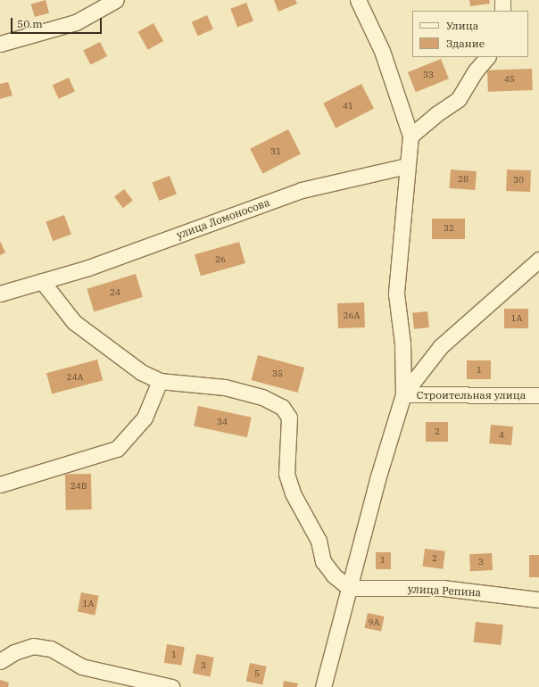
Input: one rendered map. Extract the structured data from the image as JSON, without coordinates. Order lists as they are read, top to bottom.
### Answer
{
  "streets": {
    "street": ["улица Ломоносова", "Строительная улица", "улица Репина"]
  },
  "house_numbers": [
    "33",
    "45",
    "41",
    "31",
    "28",
    "30",
    "32",
    "26",
    "24",
    "26А",
    "1А",
    "1",
    "35",
    "24А",
    "34",
    "2",
    "4",
    "24В",
    "2",
    "1",
    "3",
    "1А",
    "9А",
    "1",
    "3",
    "5"
  ],
  "legend": ["Улица", "Здание"],
  "scale_bar": "50 m"
}
